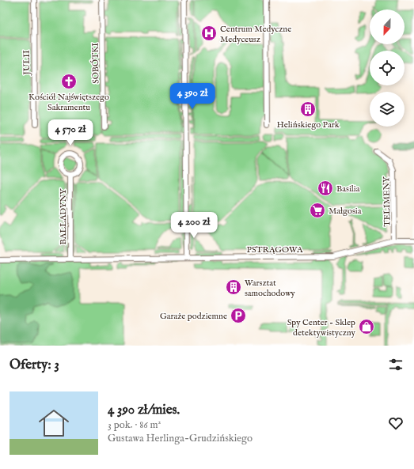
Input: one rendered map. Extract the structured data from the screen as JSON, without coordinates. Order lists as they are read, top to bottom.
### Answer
{
  "streets": {
    "street": [
      "JULII",
      "SOBÓTKI",
      "TELIMENY",
      "BALLADYNY",
      "PSTRĄGOWA"
    ]
  },
  "crossings": [
    ["TELIMENY", "PSTRĄGOWA"],
    ["BALLADYNY", "PSTRĄGOWA"]
  ],
  "places": {
    "hospital": ["Centrum Medyczne Medyceusz"],
    "church": ["Kościół Najświętszego Sakramentu"],
    "building": ["Helińskiego Park", "Warsztat samochodowy"],
    "restaurant": ["Basilia"],
    "supermarket": ["Małgosia"],
    "parking": ["Garaże podziemne"],
    "shop": ["Spy Center - Sklep detektywistyczny"]
  },
  "north": "bottom",
  "page": {
    "price": ["4 390 zł", "4 570 zł", "4 200 zł"],
    "heading": "Oferty: 3",
    "list": [
      {
        "name": "4 390 zł/mies.",
        "note": "3 pok. · 86 m² · Gustawa Herlinga-Grudzińskiego"
      }
    ]
  }
}
